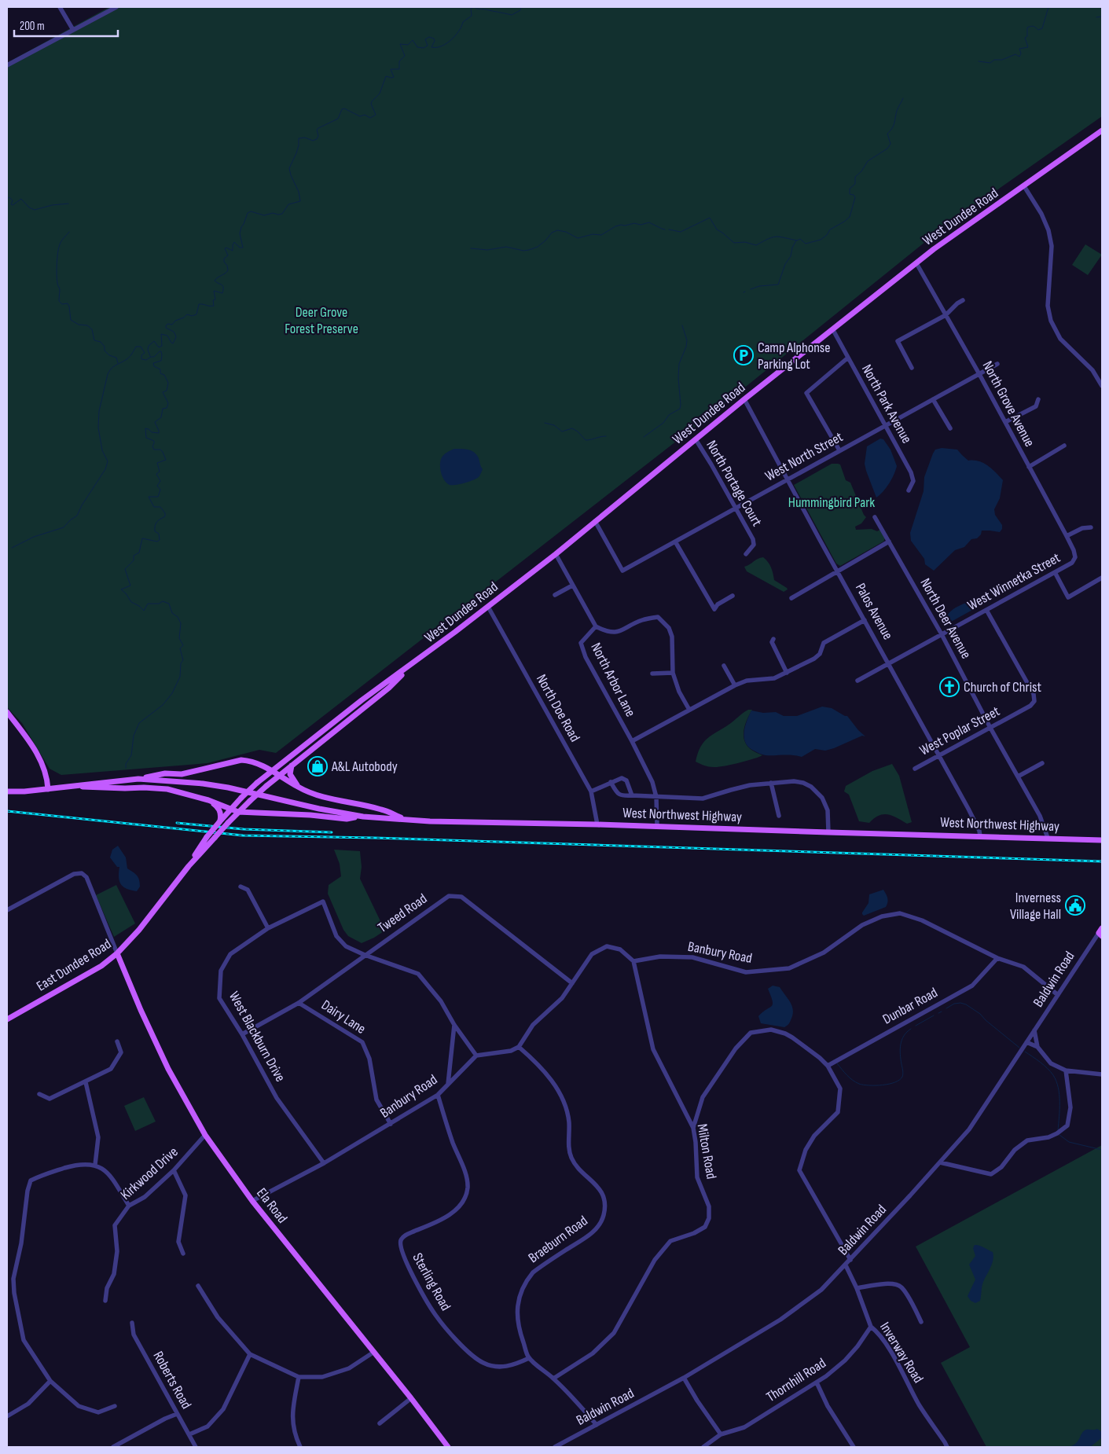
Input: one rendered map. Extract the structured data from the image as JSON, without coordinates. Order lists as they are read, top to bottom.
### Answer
{
  "streets": {
    "main road": [
      "West Dundee Road",
      "West Northwest Highway",
      "East Dundee Road",
      "Ela Road"
    ],
    "street": [
      "North Park Avenue",
      "North Grove Avenue",
      "West North Street",
      "North Portage Court",
      "West Winnetka Street",
      "Palos Avenue",
      "North Deer Avenue",
      "North Arbor Lane",
      "North Doe Road",
      "West Poplar Street",
      "Tweed Road",
      "Banbury Road",
      "Baldwin Road",
      "Dunbar Road",
      "Dairy Lane",
      "West Blackburn Drive",
      "Milton Road",
      "Kirkwood Drive",
      "Braeburn Road",
      "Sterling Road",
      "Inverway Road",
      "Roberts Road",
      "Thornhill Road"
    ]
  },
  "crossings": [
    ["West Dundee Road", "North Park Avenue"],
    ["West Dundee Road", "North Grove Avenue"],
    ["West Dundee Road", "West North Street"],
    ["West Dundee Road", "North Portage Court"],
    ["West Dundee Road", "Palos Avenue"],
    ["West Dundee Road", "North Arbor Lane"],
    ["West Dundee Road", "North Doe Road"],
    ["West Dundee Road", "East Dundee Road"],
    ["North Park Avenue", "West North Street"],
    ["North Grove Avenue", "West North Street"],
    ["North Grove Avenue", "West Winnetka Street"],
    ["West North Street", "North Portage Court"],
    ["West North Street", "Palos Avenue"],
    ["West Winnetka Street", "Palos Avenue"],
    ["West Winnetka Street", "North Deer Avenue"],
    ["West Winnetka Street", "West Poplar Street"],
    ["Palos Avenue", "West Poplar Street"],
    ["Palos Avenue", "West Northwest Highway"],
    ["North Deer Avenue", "West Poplar Street"],
    ["North Deer Avenue", "West Northwest Highway"],
    ["North Arbor Lane", "West Northwest Highway"],
    ["North Doe Road", "West Northwest Highway"],
    ["Tweed Road", "Dairy Lane"],
    ["Tweed Road", "West Blackburn Drive"],
    ["Banbury Road", "Baldwin Road"],
    ["Banbury Road", "Dunbar Road"],
    ["Banbury Road", "Dairy Lane"],
    ["Banbury Road", "West Blackburn Drive"],
    ["Banbury Road", "Milton Road"],
    ["Banbury Road", "Ela Road"],
    ["Banbury Road", "Sterling Road"],
    ["East Dundee Road", "Ela Road"],
    ["Baldwin Road", "Braeburn Road"],
    ["Baldwin Road", "Inverway Road"],
    ["Milton Road", "Braeburn Road"],
    ["Kirkwood Drive", "Ela Road"],
    ["Braeburn Road", "Sterling Road"],
    ["Inverway Road", "Thornhill Road"]
  ],
  "parks": ["Deer Grove Forest Preserve", "Hummingbird Park"],
  "places": {
    "parking": ["Camp Alphonse Parking Lot"],
    "church": ["Church of Christ"],
    "shop": ["A&L Autobody"],
    "public building": ["Inverness Village Hall"]
  },
  "scale_bar": "200 m"
}
